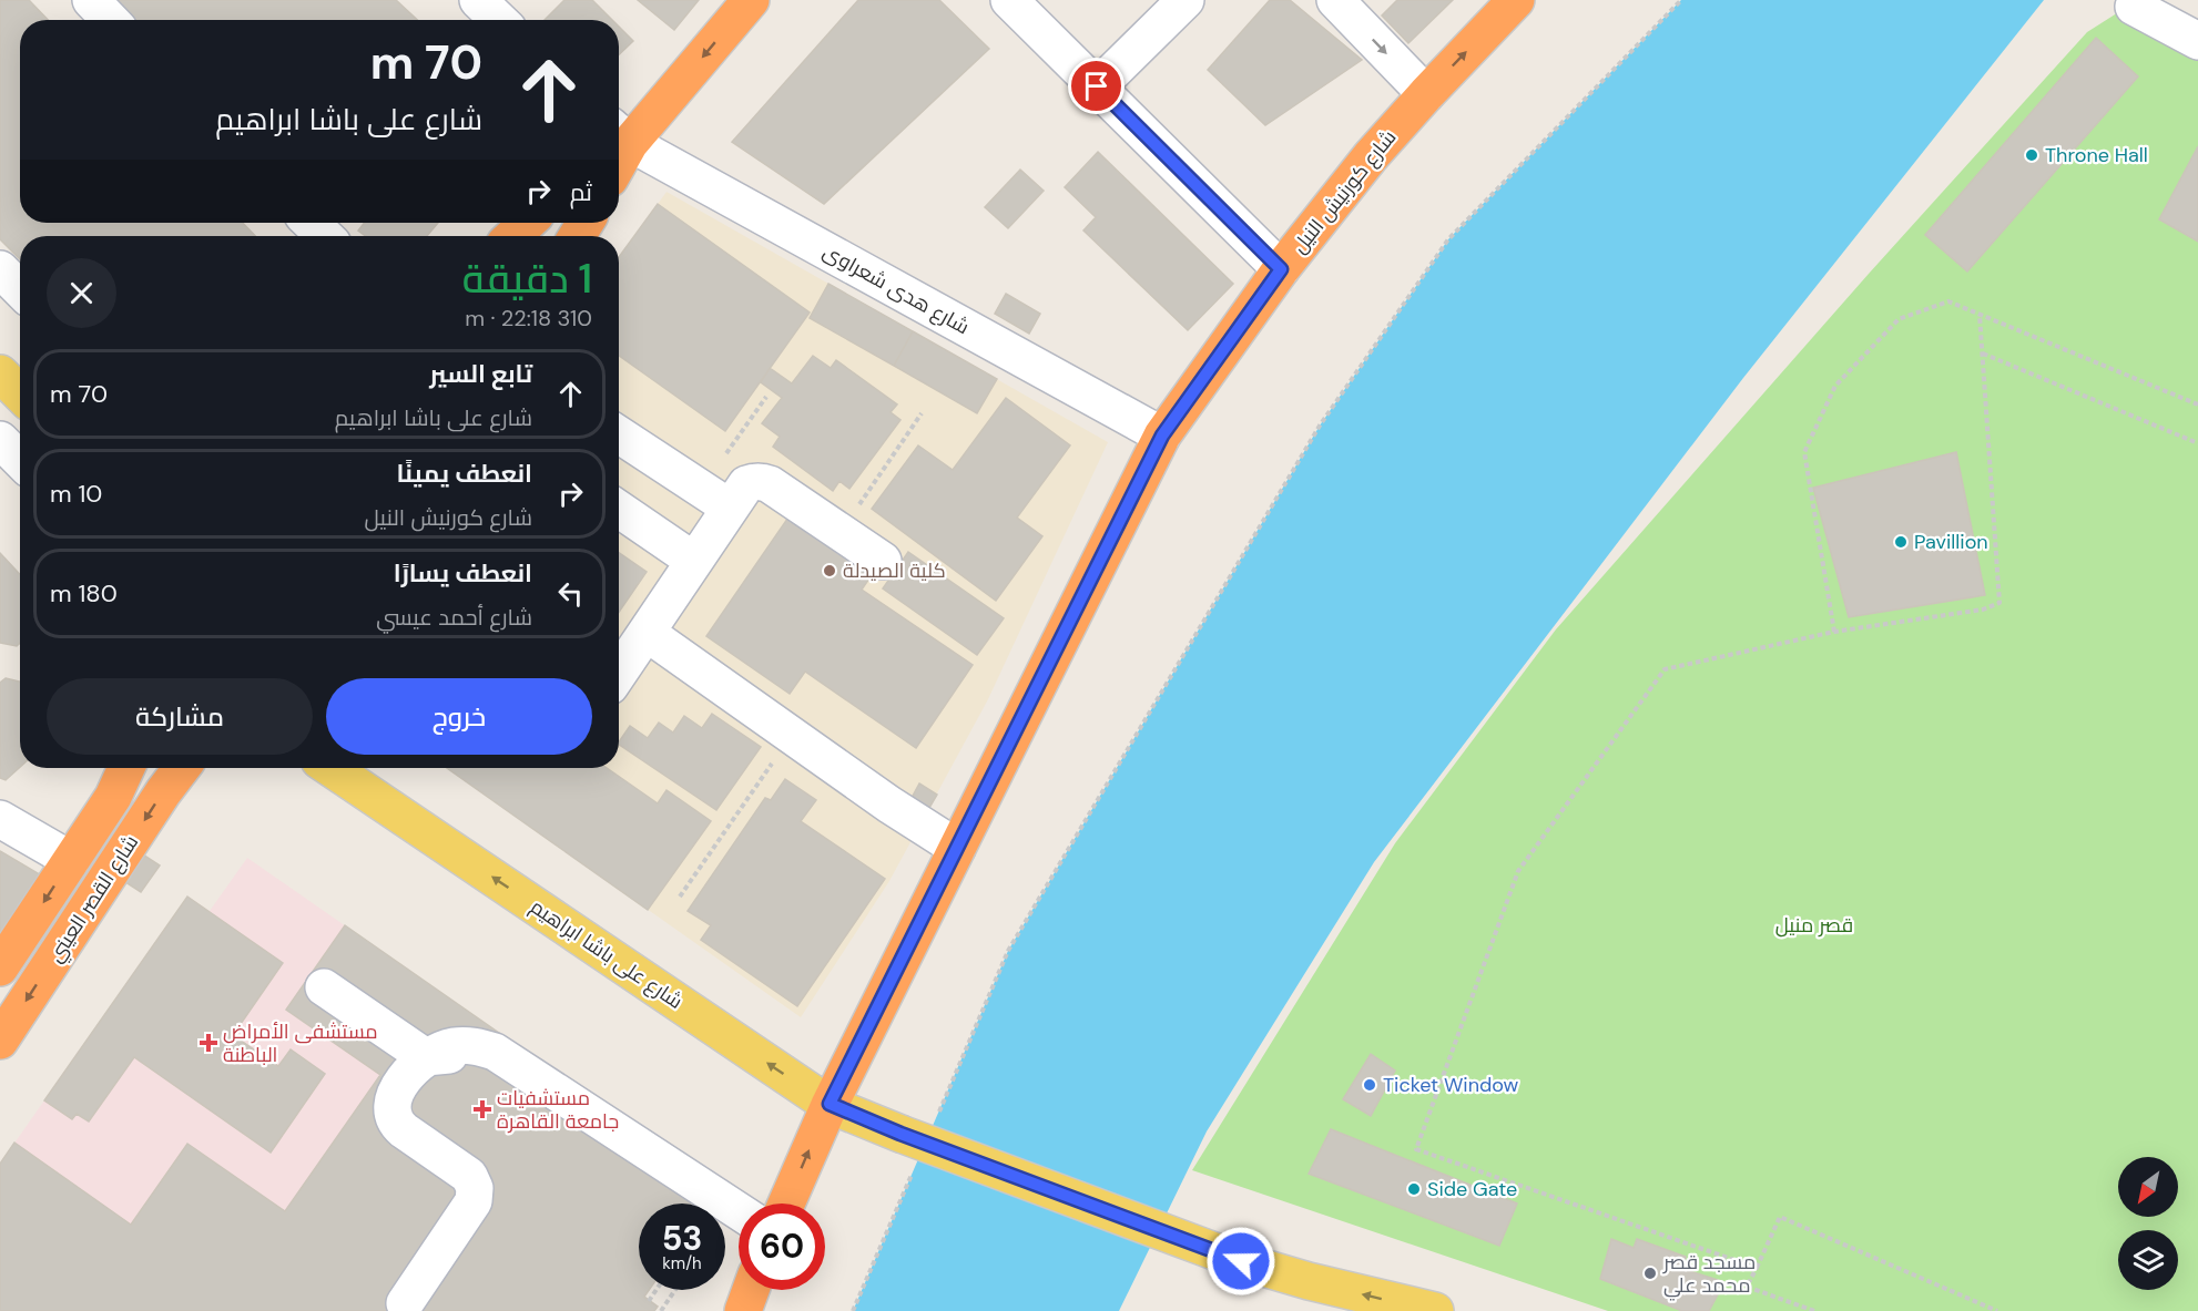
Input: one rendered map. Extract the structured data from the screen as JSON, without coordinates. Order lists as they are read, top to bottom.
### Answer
{
  "streets": {
    "highway": ["شارع كورنيش النيل", "شارع القصر العيني"],
    "main road": ["شارع على باشا ابراهيم"],
    "street": ["شارع هدى شعراوى"]
  },
  "crossings": [
    ["شارع كورنيش النيل", "شارع هدى شعراوى"],
    ["شارع كورنيش النيل", "شارع على باشا ابراهيم"]
  ],
  "one_way": ["شارع القصر العيني", "شارع على باشا ابراهيم"],
  "parks": ["قصر منيل"],
  "places": {
    "other": [
      "Throne Hall",
      "Pavillion",
      "كلية الصيدلة",
      "Ticket Window",
      "Side Gate",
      "مسجد قصر محمد علي"
    ],
    "health": ["مستشفى الأمراض الباطنة", "مستشفيات جامعة القاهرة"]
  },
  "north": "bottom left",
  "page": {
    "turn": ["70 m", "شارع على باشا ابراهيم"],
    "then": "ثم",
    "heading": ["1 دقيقة", "310 m · 22:18"],
    "list": [
      {
        "name": "تابع السير",
        "note": "شارع على باشا ابراهيم",
        "value": "70 m"
      },
      {
        "name": "انعطف يمينًا",
        "note": "شارع كورنيش النيل",
        "value": "10 m"
      },
      {
        "name": "انعطف يسارًا",
        "note": "شارع أحمد عيسي",
        "value": "180 m"
      }
    ],
    "buttons": ["خروج", "مشاركة"],
    "speed": "53 km/h",
    "limit": "60"
  }
}
